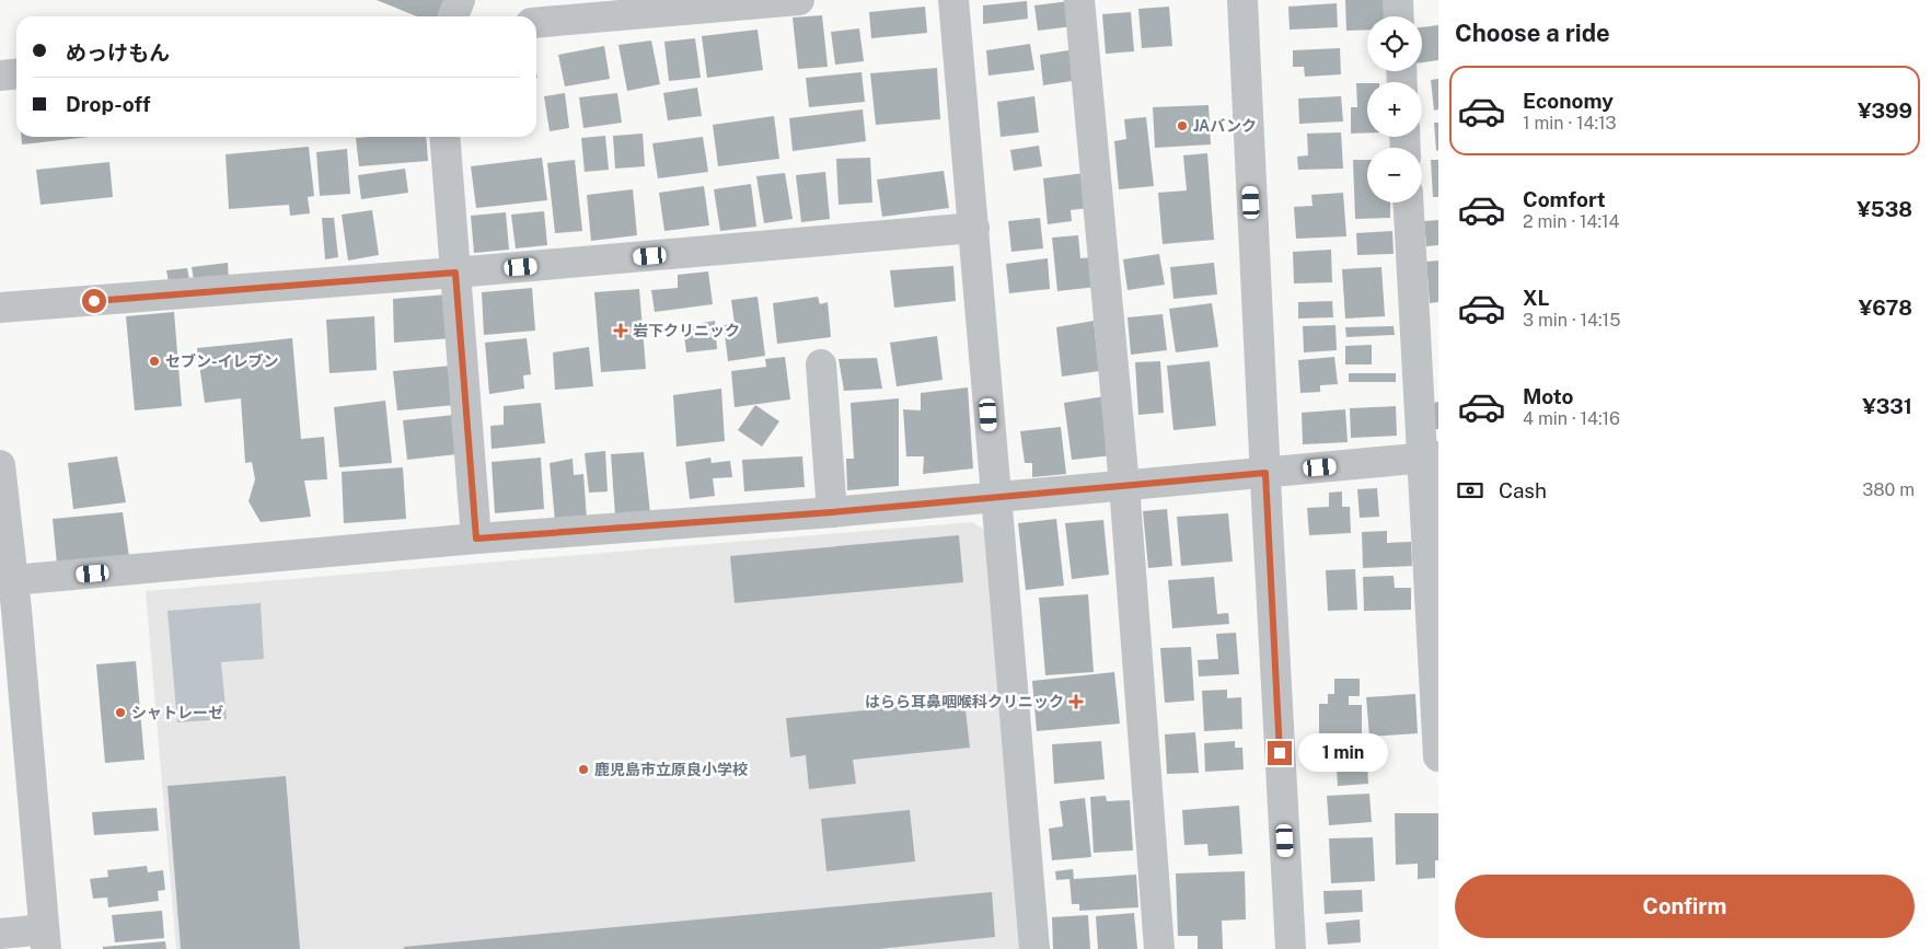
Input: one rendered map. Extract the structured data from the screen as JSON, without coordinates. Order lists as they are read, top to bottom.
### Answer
{
  "places": {
    "other": [
      "JAバンク",
      "セブン-イレブン",
      "シャトレーゼ",
      "鹿児島市立原良小学校"
    ],
    "health": ["岩下クリニック", "はらら耳鼻咽喉科クリニック"]
  },
  "page": {
    "heading": "Choose a ride",
    "map_buttons": ["+", "−"],
    "banner": ["めっけもん", "Drop-off"],
    "list": [
      {
        "name": "Economy",
        "note": "1 min · 14:13",
        "value": "¥399"
      },
      {
        "name": "Comfort",
        "note": "2 min · 14:14",
        "value": "¥538"
      },
      {
        "name": "XL",
        "note": "3 min · 14:15",
        "value": "¥678"
      },
      {
        "name": "Moto",
        "note": "4 min · 14:16",
        "value": "¥331"
      }
    ],
    "pay": ["Cash", "380 m"],
    "bubble": "1 min",
    "buttons": "Confirm"
  }
}
